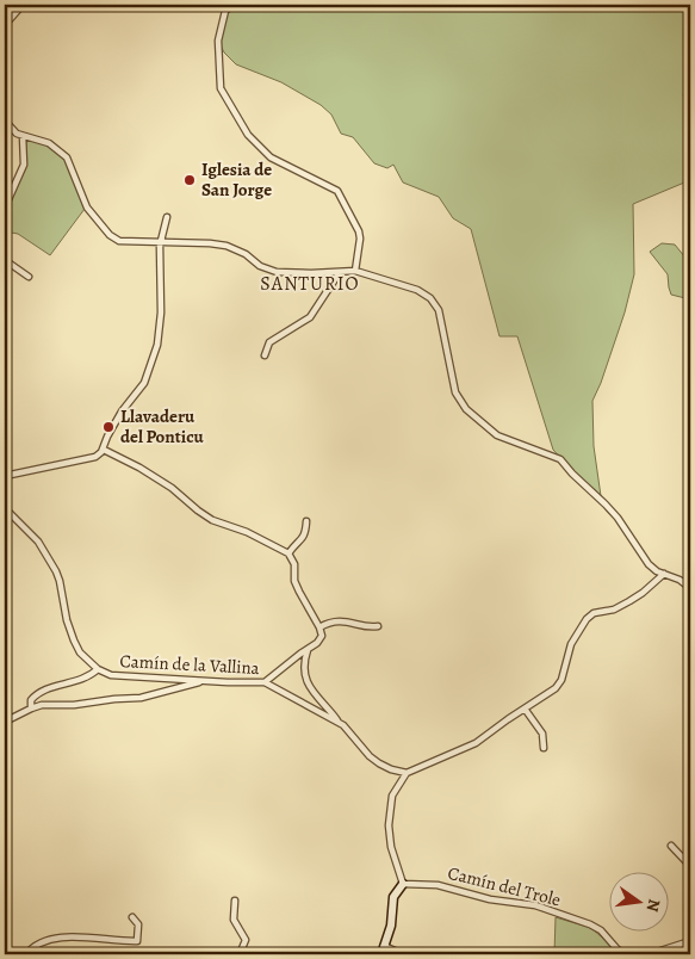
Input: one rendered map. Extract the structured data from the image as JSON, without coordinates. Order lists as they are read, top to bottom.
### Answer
{
  "streets": {
    "street": ["Camín de la Vallina", "Camín del Trole"]
  },
  "districts": ["SANTURIO"],
  "places": ["Iglesia de San Jorge", "Llavaderu del Ponticu"],
  "north": "right"
}
